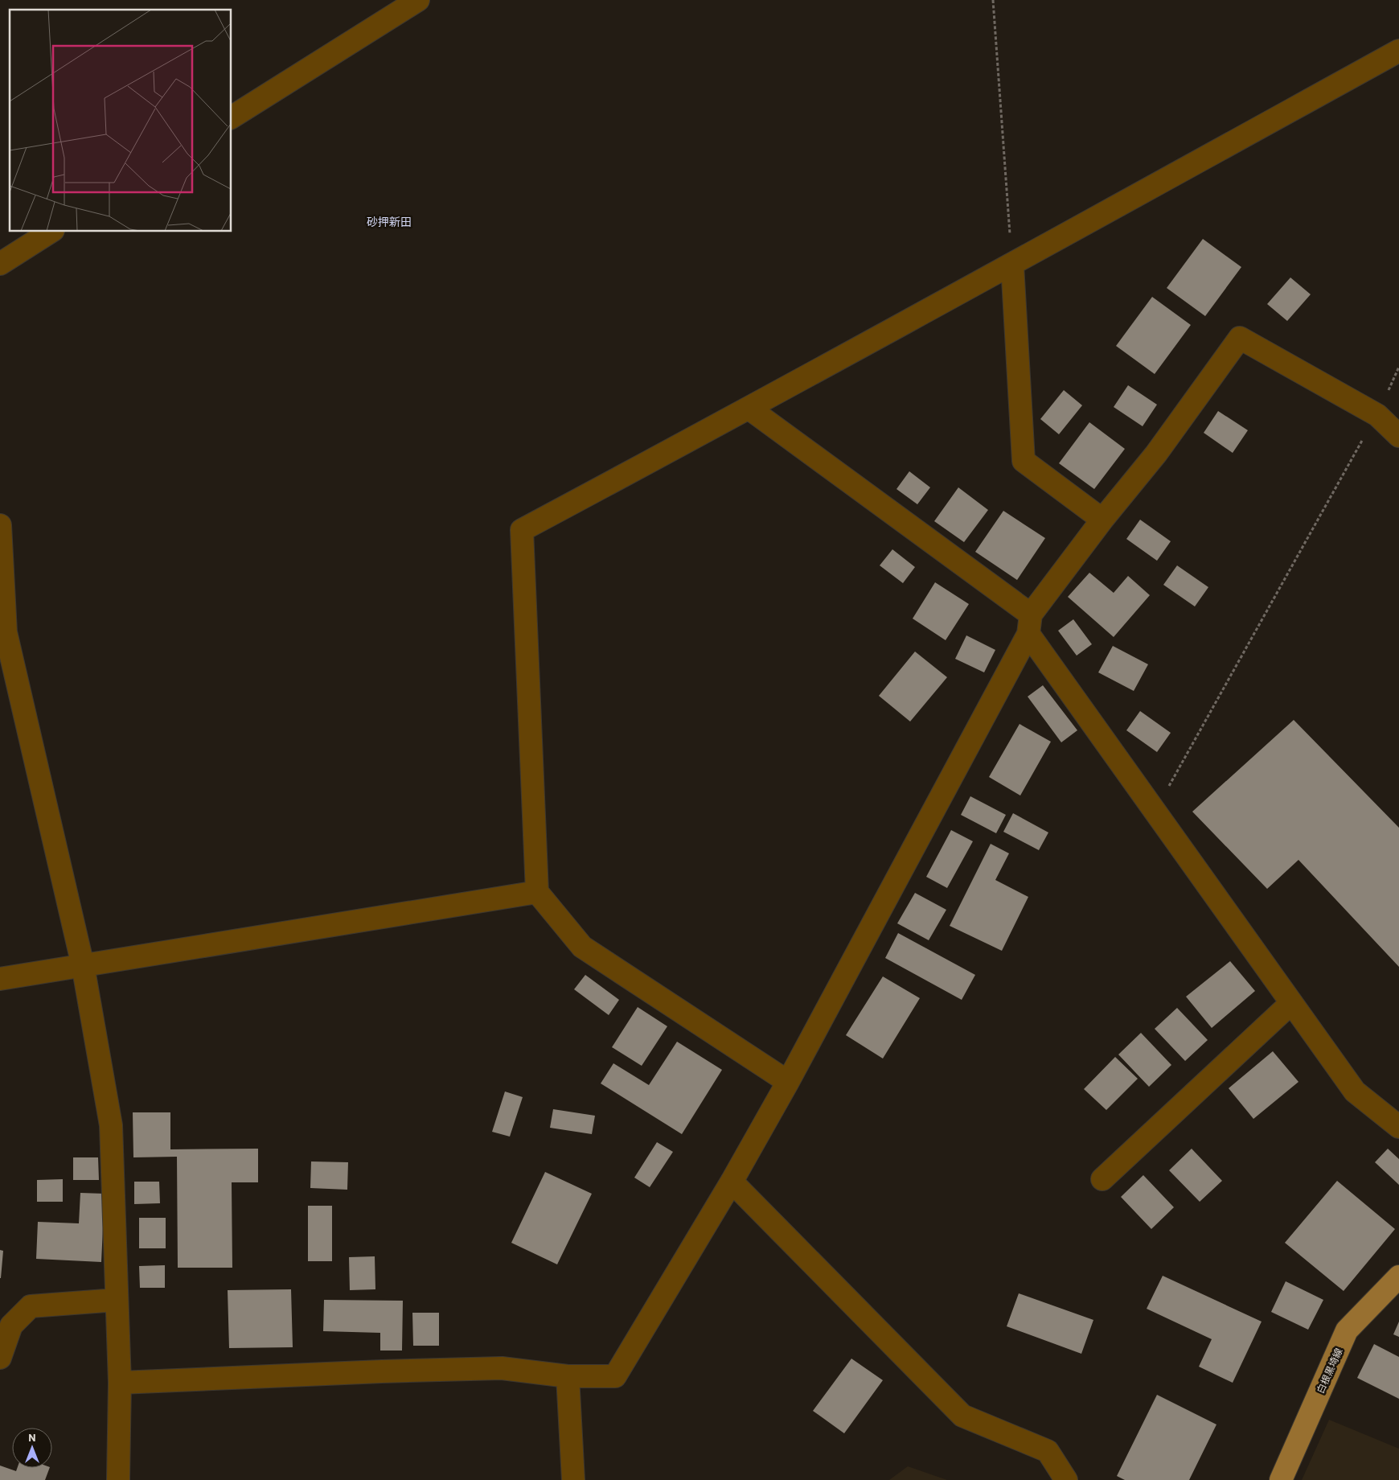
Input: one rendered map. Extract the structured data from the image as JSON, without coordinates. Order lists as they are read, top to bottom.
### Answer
{
  "streets": {
    "main road": ["白根黒埼線"]
  },
  "districts": ["砂押新田"],
  "north": "top"
}
